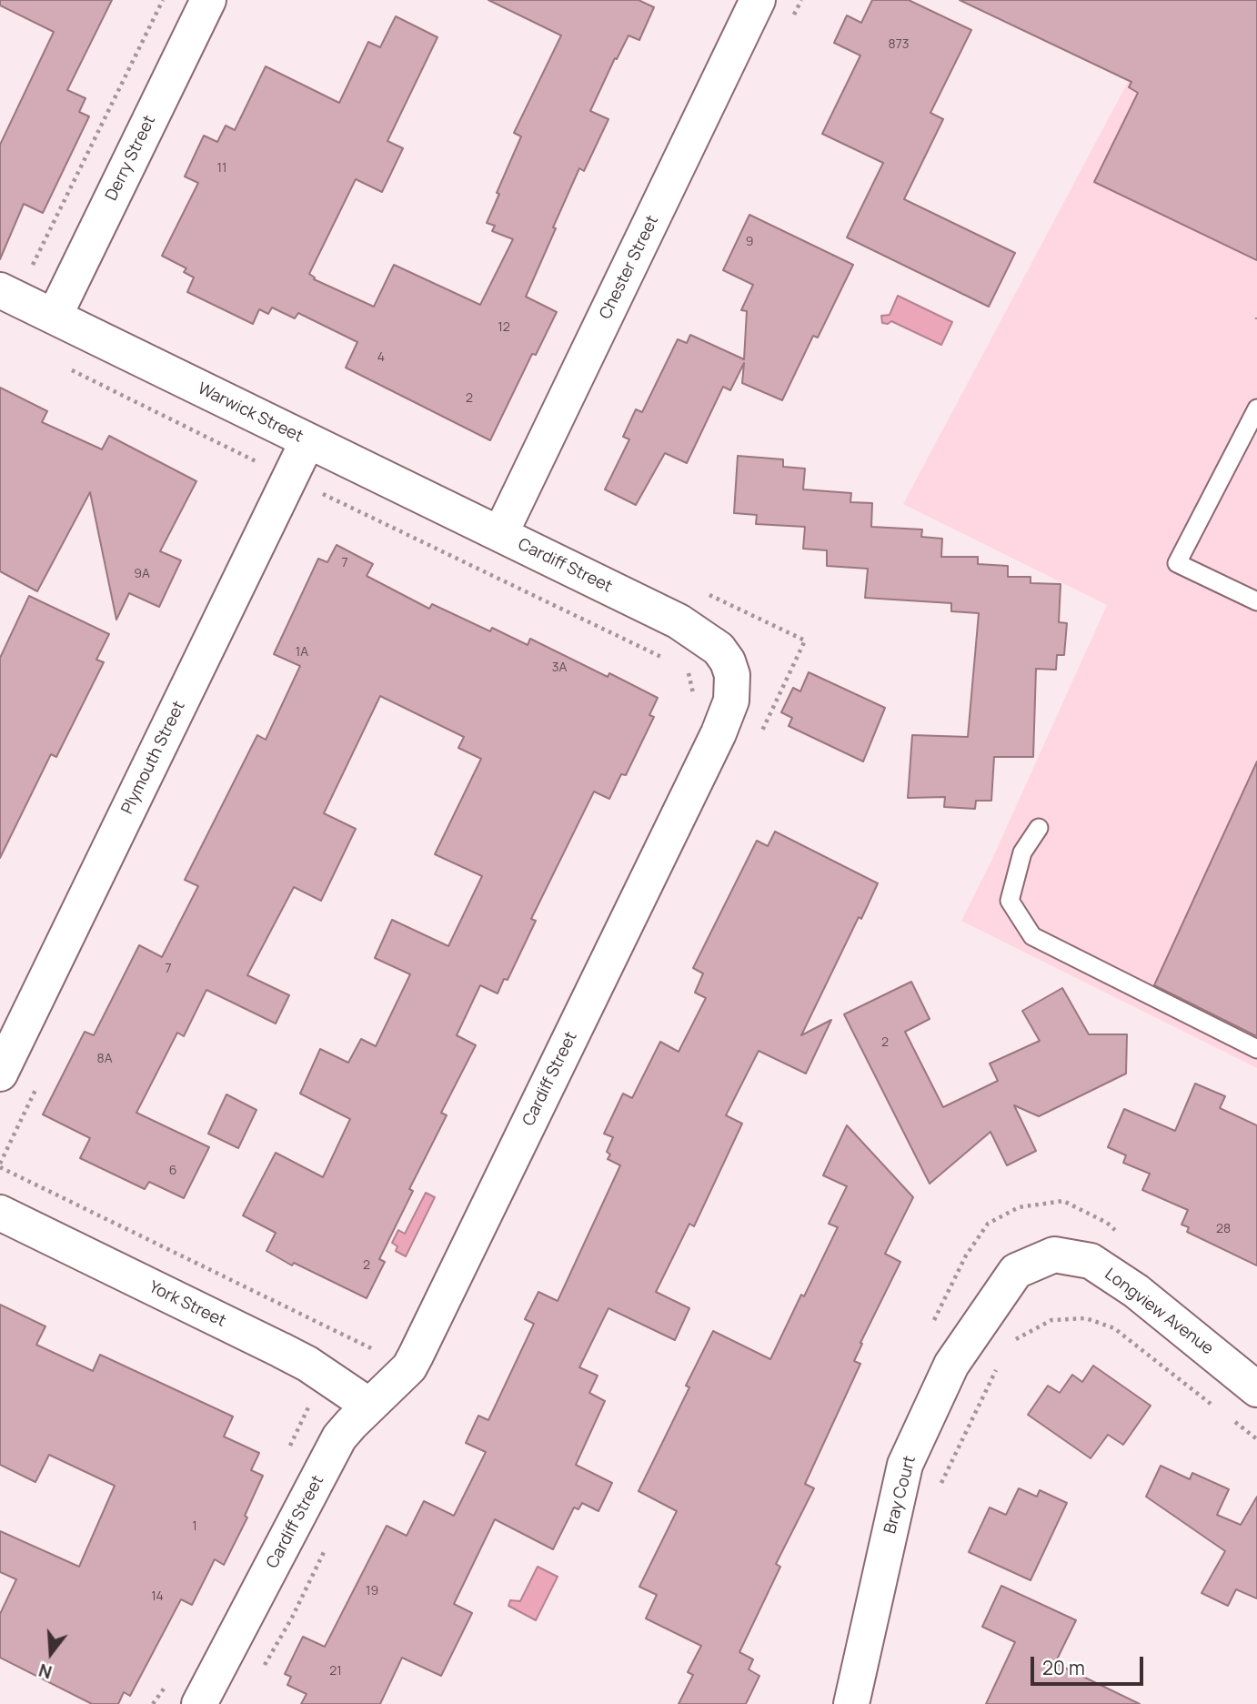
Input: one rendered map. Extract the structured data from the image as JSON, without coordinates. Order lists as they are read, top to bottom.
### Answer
{
  "streets": {
    "street": [
      "Derry Street",
      "Chester Street",
      "Warwick Street",
      "Cardiff Street",
      "Plymouth Street",
      "York Street",
      "Longview Avenue",
      "Bray Court"
    ]
  },
  "crossings": [
    ["Derry Street", "Warwick Street"],
    ["Chester Street", "Warwick Street"],
    ["Chester Street", "Cardiff Street"],
    ["Warwick Street", "Cardiff Street"],
    ["Warwick Street", "Plymouth Street"],
    ["Cardiff Street", "York Street"],
    ["Longview Avenue", "Bray Court"]
  ],
  "house_numbers": [
    "873",
    "11",
    "9",
    "12",
    "4",
    "2",
    "7",
    "9A",
    "1A",
    "3A",
    "7",
    "2",
    "8A",
    "6",
    "28",
    "2",
    "1",
    "19",
    "14",
    "21"
  ],
  "scale_bar": "20 m",
  "north": "bottom"
}
